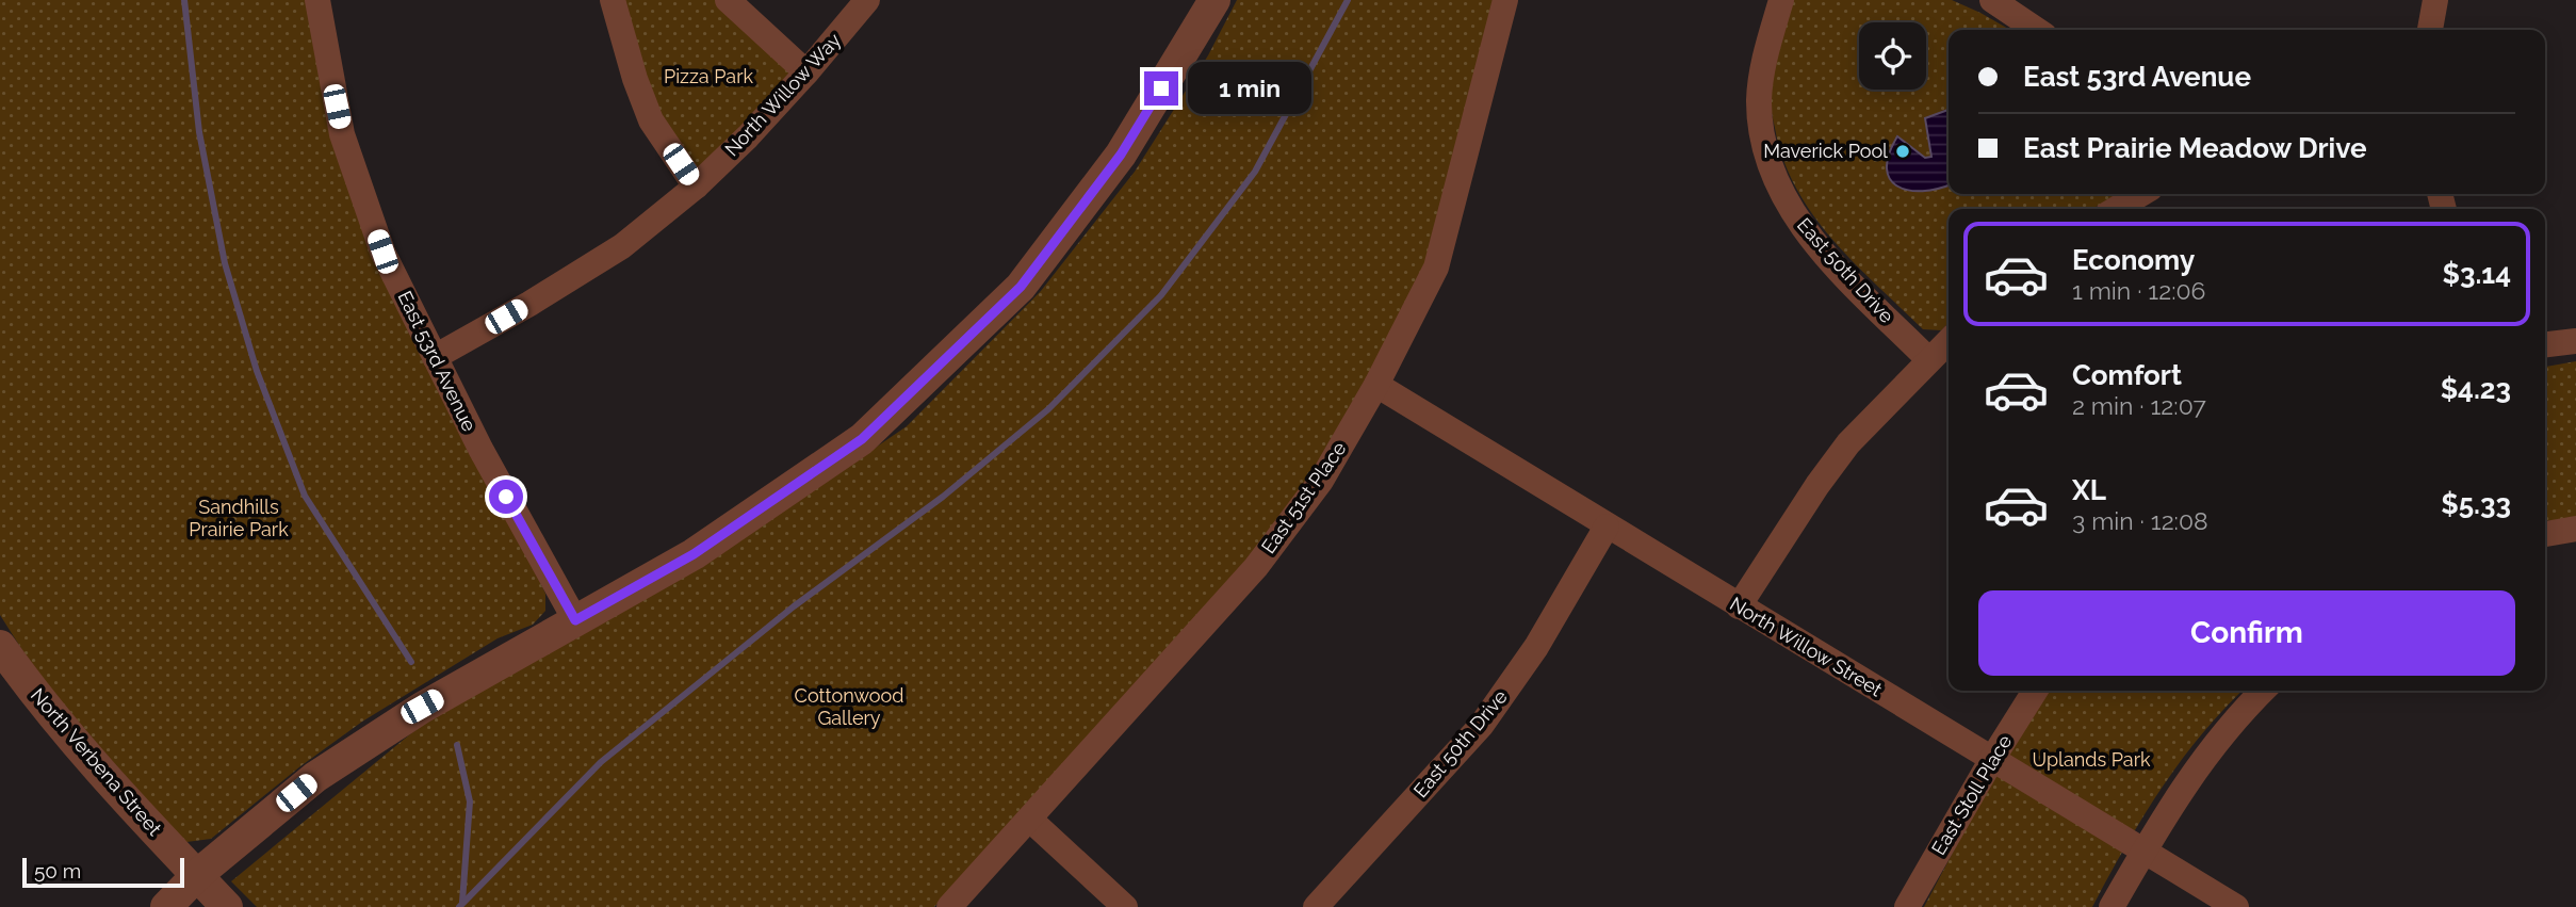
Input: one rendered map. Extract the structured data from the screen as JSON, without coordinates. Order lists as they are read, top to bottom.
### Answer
{
  "streets": {
    "street": [
      "North Willow Way",
      "East 50th Drive",
      "East 53rd Avenue",
      "East 51st Place",
      "North Willow Street",
      "North Verbena Street",
      "East Stoll Place"
    ]
  },
  "crossings": [
    ["North Willow Way", "East 53rd Avenue"],
    ["East 50th Drive", "North Willow Street"],
    ["East 51st Place", "North Willow Street"],
    ["North Willow Street", "East Stoll Place"]
  ],
  "parks": [
    "Pizza Park",
    "Sandhills Prairie Park",
    "Cottonwood Gallery",
    "Uplands Park"
  ],
  "places": ["Maverick Pool"],
  "scale_bar": "50 m",
  "page": {
    "banner": ["East 53rd Avenue", "East Prairie Meadow Drive"],
    "bubble": "1 min",
    "list": [
      {
        "name": "Economy",
        "note": "1 min · 12:06",
        "value": "$3.14"
      },
      {
        "name": "Comfort",
        "note": "2 min · 12:07",
        "value": "$4.23"
      },
      {
        "name": "XL",
        "note": "3 min · 12:08",
        "value": "$5.33"
      }
    ],
    "buttons": "Confirm",
    "scale": "50 m"
  }
}
